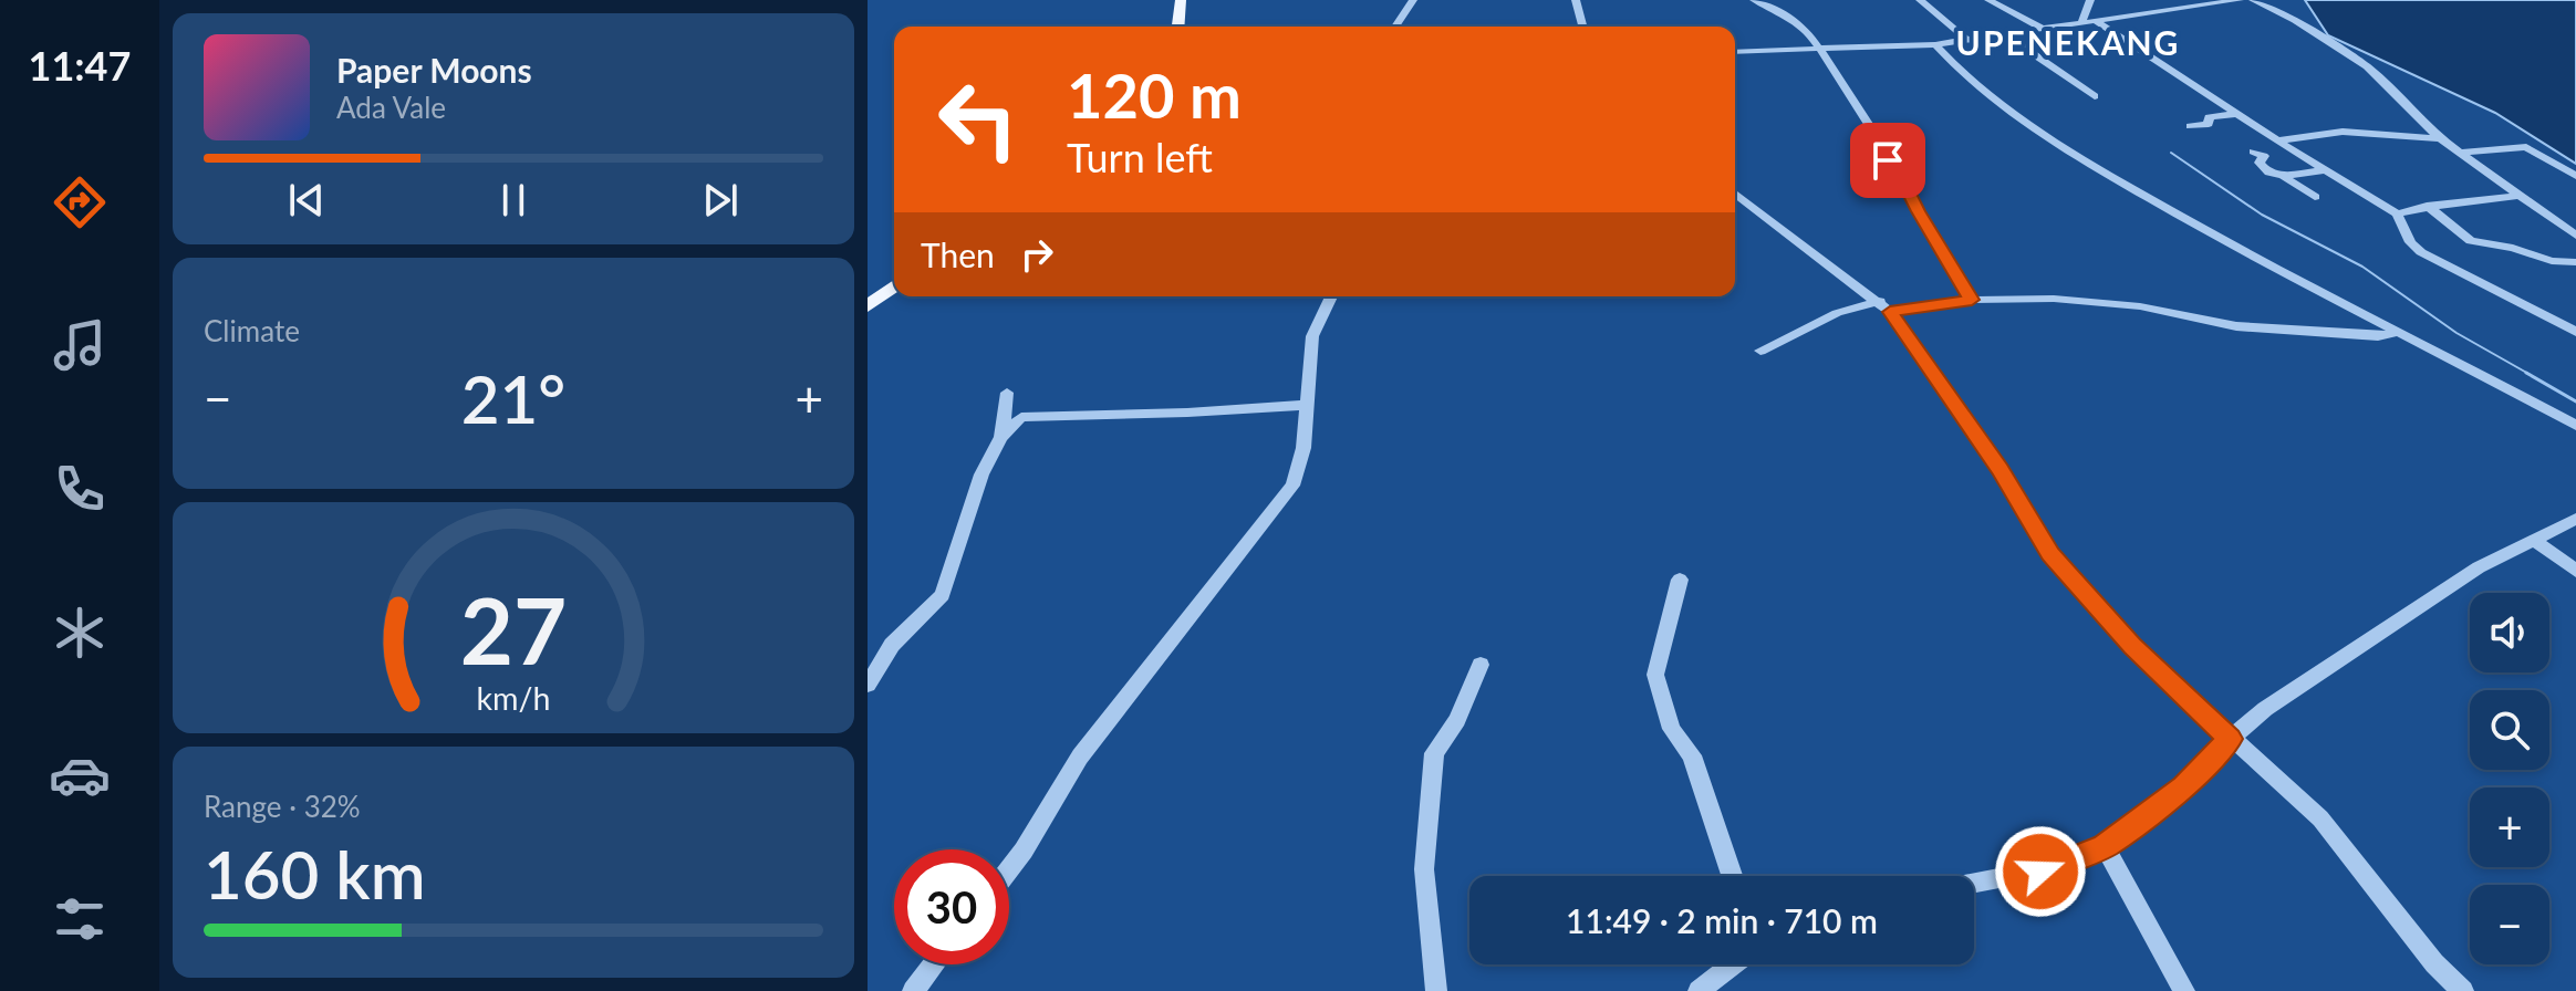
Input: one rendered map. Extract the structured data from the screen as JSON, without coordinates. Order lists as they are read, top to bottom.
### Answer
{
  "districts": ["UPENEKANG"],
  "page": {
    "tabs": "11:47",
    "turn": ["120 m", "Turn left"],
    "song": ["Paper Moons", "Ada Vale"],
    "then": "Then",
    "tile": [
      "Climate",
      ["Range · 32%", "160 km"]
    ],
    "heat": ["−", "21°", "+"],
    "map_buttons": ["+", "−"],
    "limit": "30",
    "trip": "11:49 · 2 min · 710 m",
    "gauge": ["27", "km/h"]
  }
}
